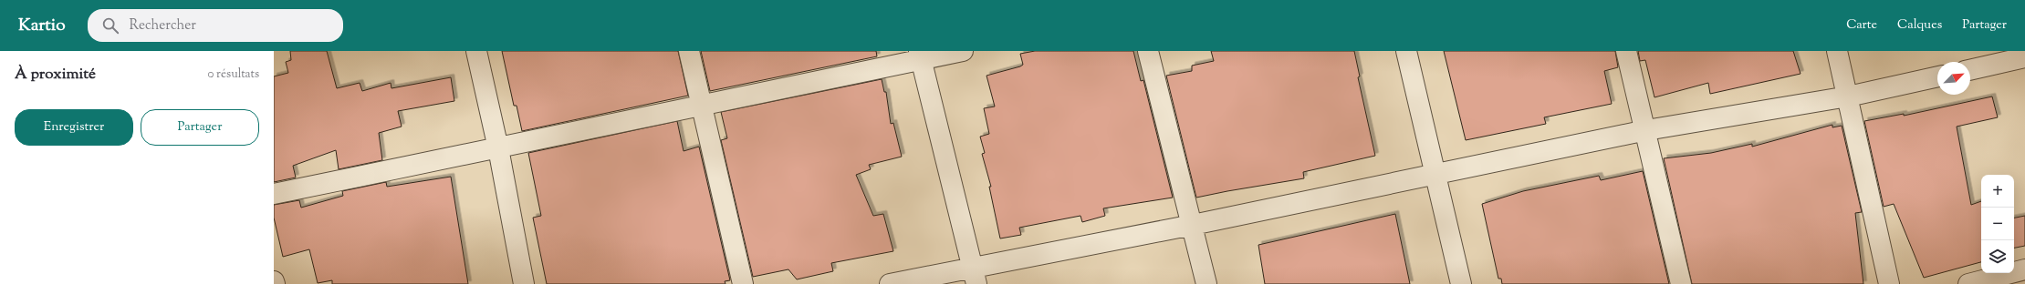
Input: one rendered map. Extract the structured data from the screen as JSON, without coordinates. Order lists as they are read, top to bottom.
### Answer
{
  "north": "top right",
  "page": {
    "header": "Kartio",
    "search": "Rechercher",
    "nav": ["Carte", "Calques", "Partager"],
    "heading": ["À proximité", "0 résultats"],
    "buttons": ["Enregistrer", "Partager"],
    "map_buttons": ["+", "−"]
  }
}
